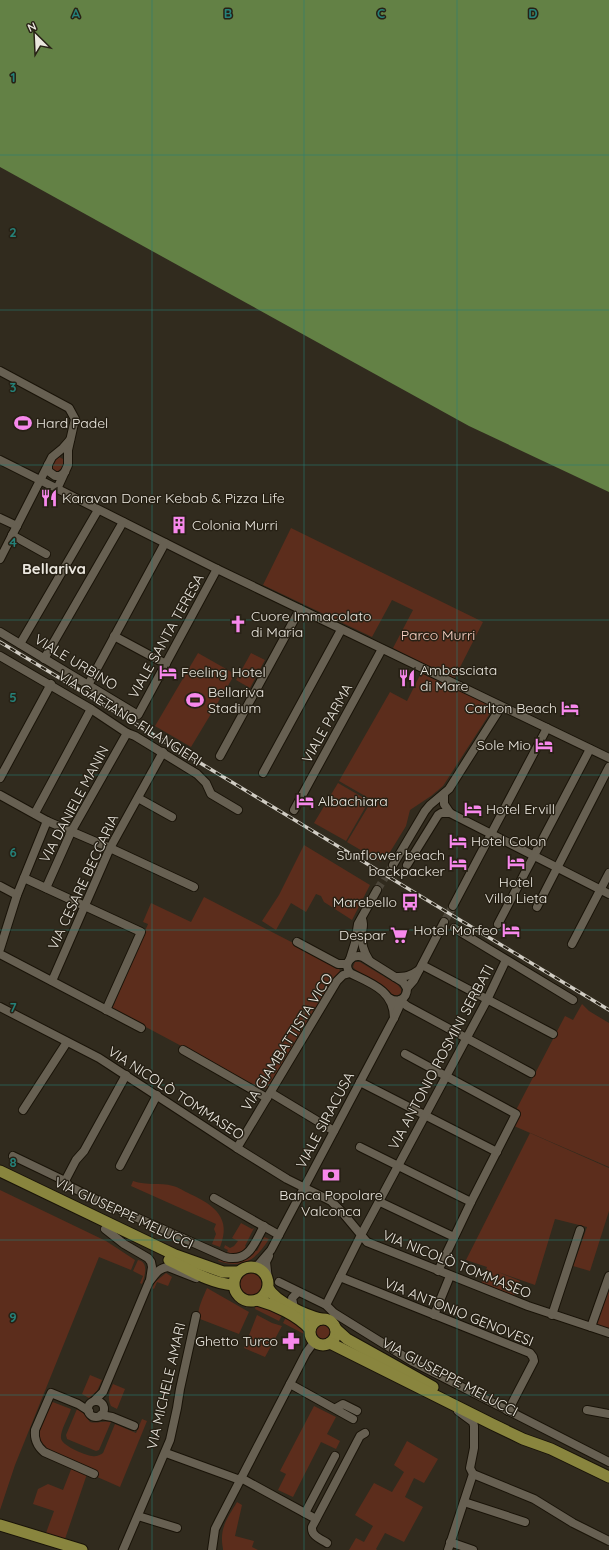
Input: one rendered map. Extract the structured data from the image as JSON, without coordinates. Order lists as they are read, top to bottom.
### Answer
{
  "streets": {
    "main road": ["VIA GIUSEPPE MELUCCI"],
    "street": [
      "VIALE SANTA TERESA",
      "VIALE URBINO",
      "VIA GAETANO FILANGIERI",
      "VIALE PARMA",
      "VIA DANIELE MANIN",
      "VIA CESARE BECCARIA",
      "VIA GIAMBATTISTA VICO",
      "VIA ANTONIO ROSMINI SERBATI",
      "VIA NICOLÒ TOMMASEO",
      "VIALE SIRACUSA",
      "VIA ANTONIO GENOVESI",
      "VIA MICHELE AMARI"
    ]
  },
  "crossings": [
    ["VIALE SANTA TERESA", "VIALE URBINO"],
    ["VIA GAETANO FILANGIERI", "VIA DANIELE MANIN"],
    ["VIA GAETANO FILANGIERI", "VIA CESARE BECCARIA"],
    ["VIA GIAMBATTISTA VICO", "VIA NICOLÒ TOMMASEO"],
    ["VIA GIAMBATTISTA VICO", "VIALE SIRACUSA"],
    ["VIA ANTONIO ROSMINI SERBATI", "VIA NICOLÒ TOMMASEO"],
    ["VIA ANTONIO ROSMINI SERBATI", "VIA ANTONIO GENOVESI"],
    ["VIA NICOLÒ TOMMASEO", "VIALE SIRACUSA"],
    ["VIALE SIRACUSA", "VIA GIUSEPPE MELUCCI"]
  ],
  "districts": ["Bellariva"],
  "parks": ["Parco Murri"],
  "places": {
    "sports": ["Hard Padel", "Bellariva Stadium"],
    "restaurant": ["Karavan Doner Kebab & Pizza Life", "Ambasciata di Mare"],
    "building": ["Colonia Murri"],
    "church": ["Cuore Immacolato di Maria"],
    "hotel": [
      "Feeling Hotel",
      "Carlton Beach",
      "Sole Mio",
      "Albachiara",
      "Hotel Ervill",
      "Hotel Colon",
      "Hotel Villa Lieta",
      "Sunflower beach backpacker",
      "Hotel Morfeo"
    ],
    "bus stop": ["Marebello"],
    "supermarket": ["Despar"],
    "bank": ["Banca Popolare Valconca"],
    "pharmacy": ["Ghetto Turco"]
  },
  "north": "top left",
  "grid": {
    "columns": [
      "A",
      "B",
      "C",
      "D"
    ],
    "rows": [
      "1",
      "2",
      "3",
      "4",
      "5",
      "6",
      "7",
      "8",
      "9"
    ]
  }
}
